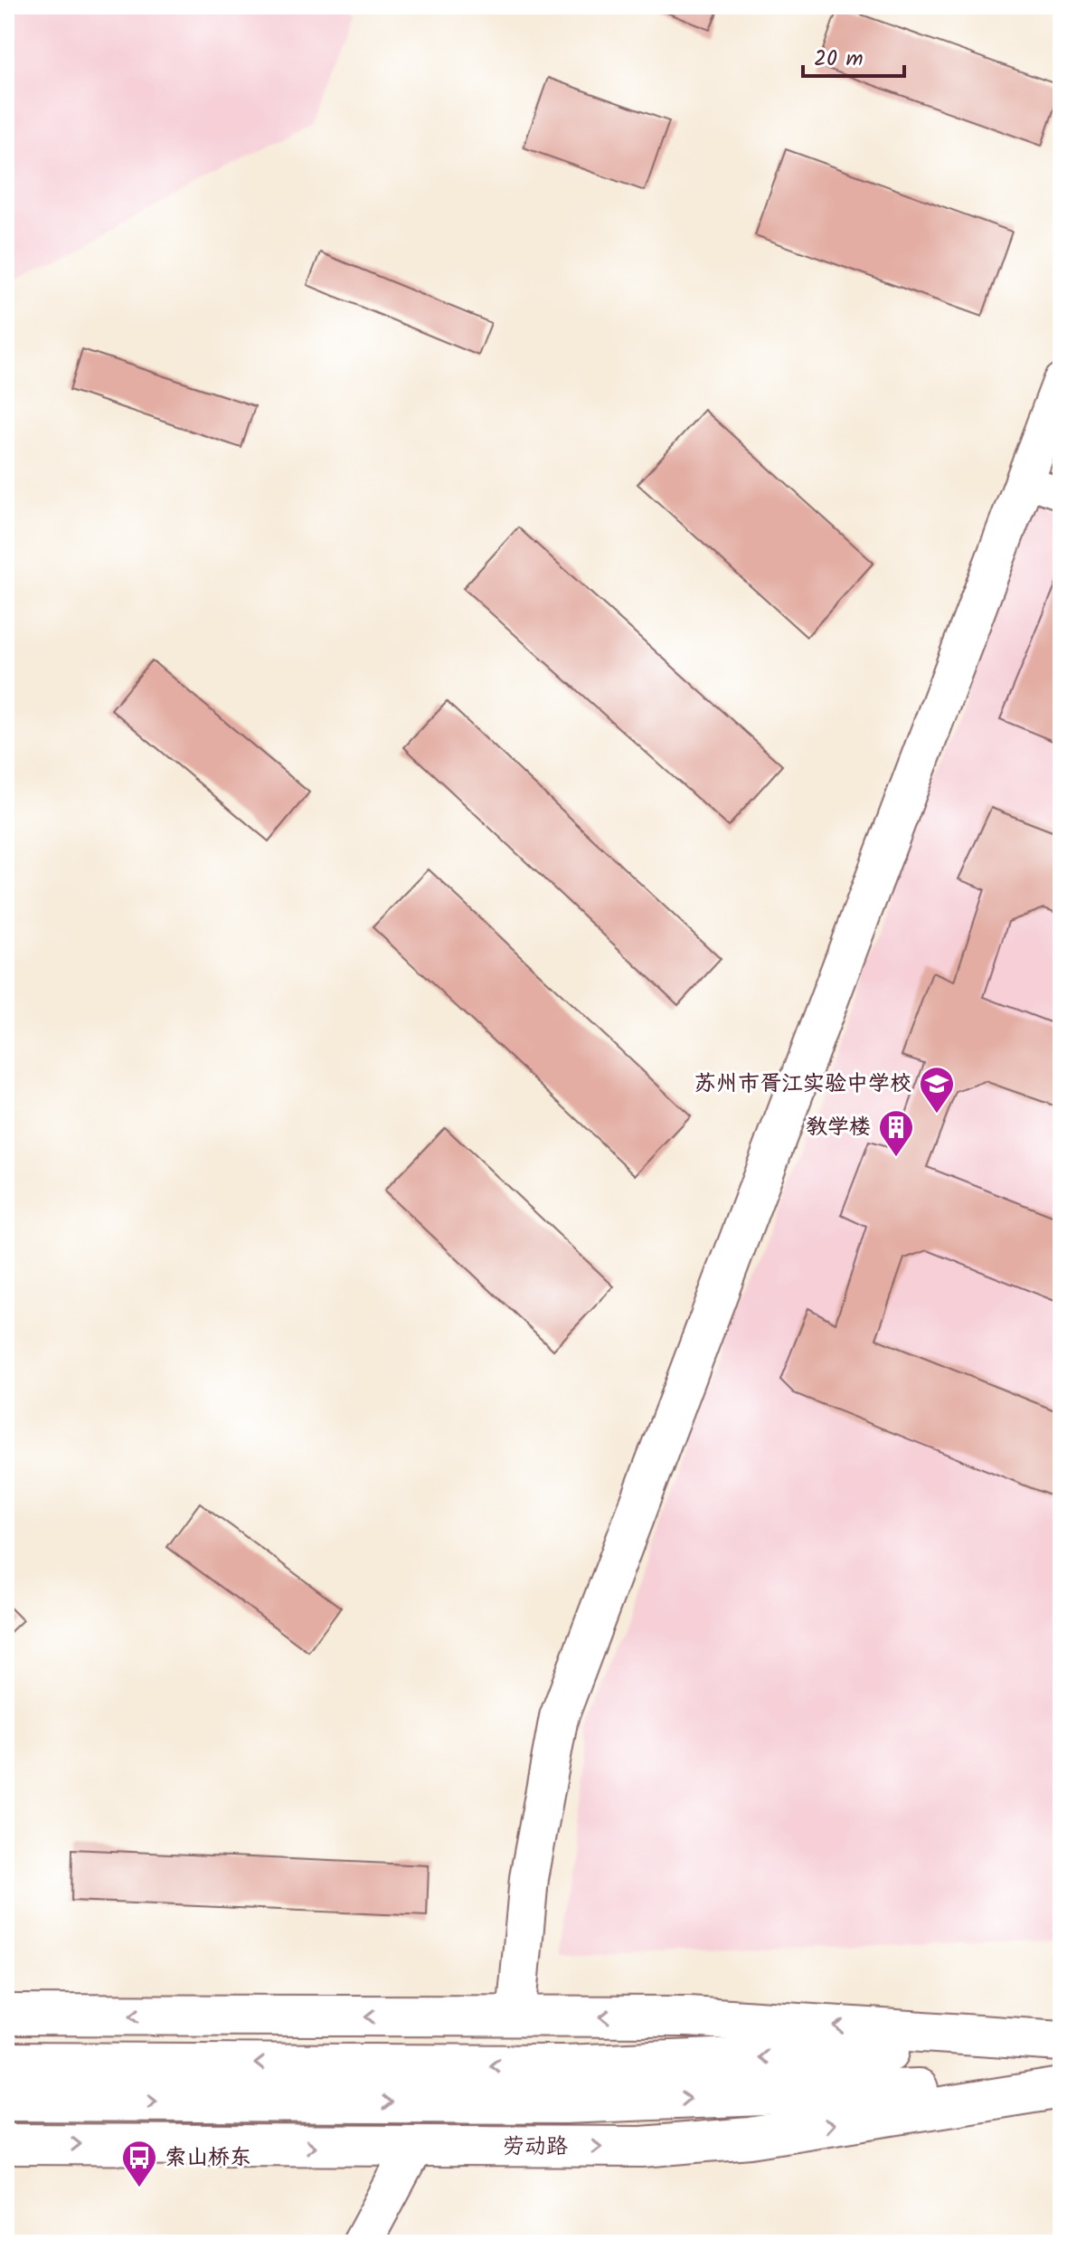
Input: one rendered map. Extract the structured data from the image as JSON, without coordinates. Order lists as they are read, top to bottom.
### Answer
{
  "streets": {
    "main road": ["劳动路"]
  },
  "places": {
    "school or university": ["苏州市胥江实验中学校"],
    "building": ["教学楼"],
    "bus stop": ["索山桥东"]
  },
  "scale_bar": "20 m"
}
